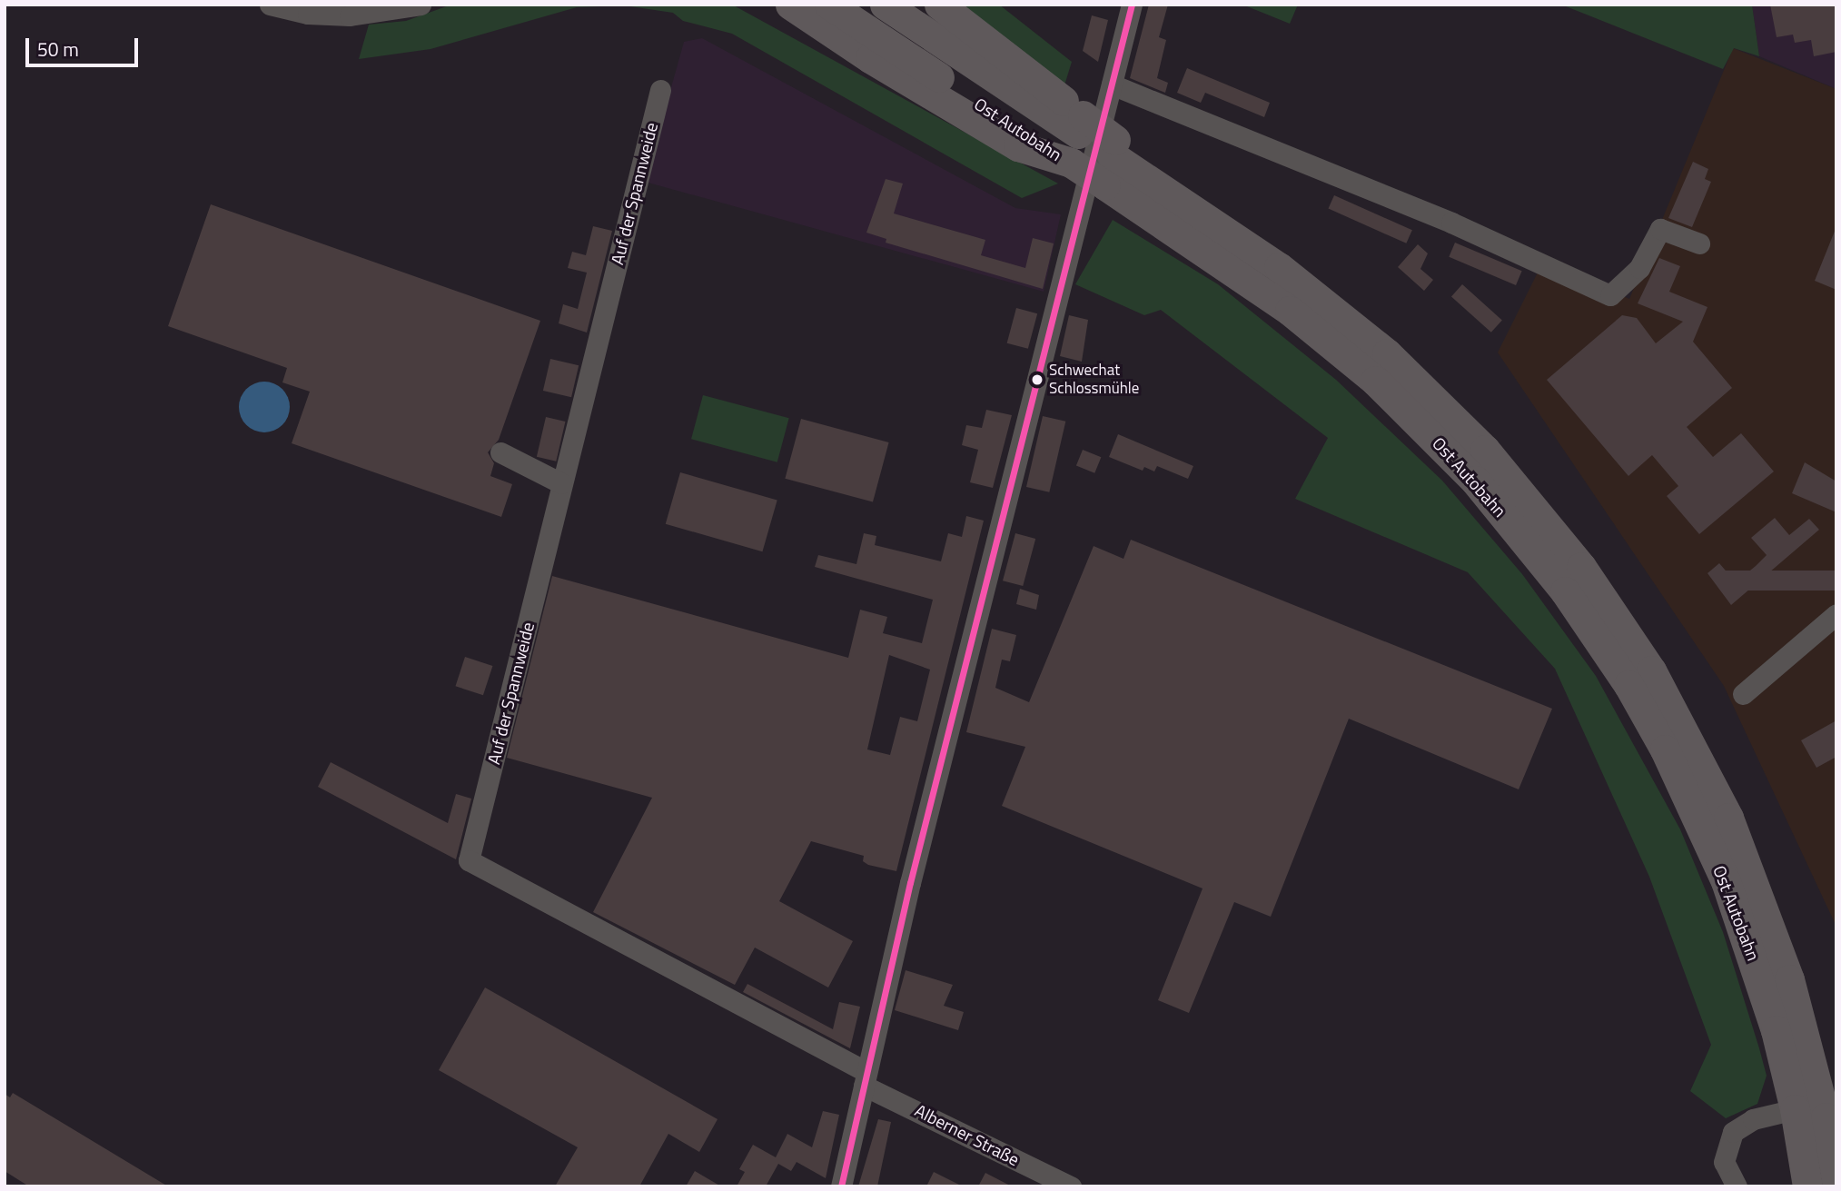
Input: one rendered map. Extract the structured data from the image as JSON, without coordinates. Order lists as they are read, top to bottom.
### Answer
{
  "streets": {
    "highway": ["Ost Autobahn"],
    "street": ["Auf der Spannweide", "Alberner Straße"]
  },
  "crossings": [
    ["Auf der Spannweide", "Alberner Straße"]
  ],
  "places": ["Schwechat Schlossmühle"],
  "scale_bar": "50 m"
}
